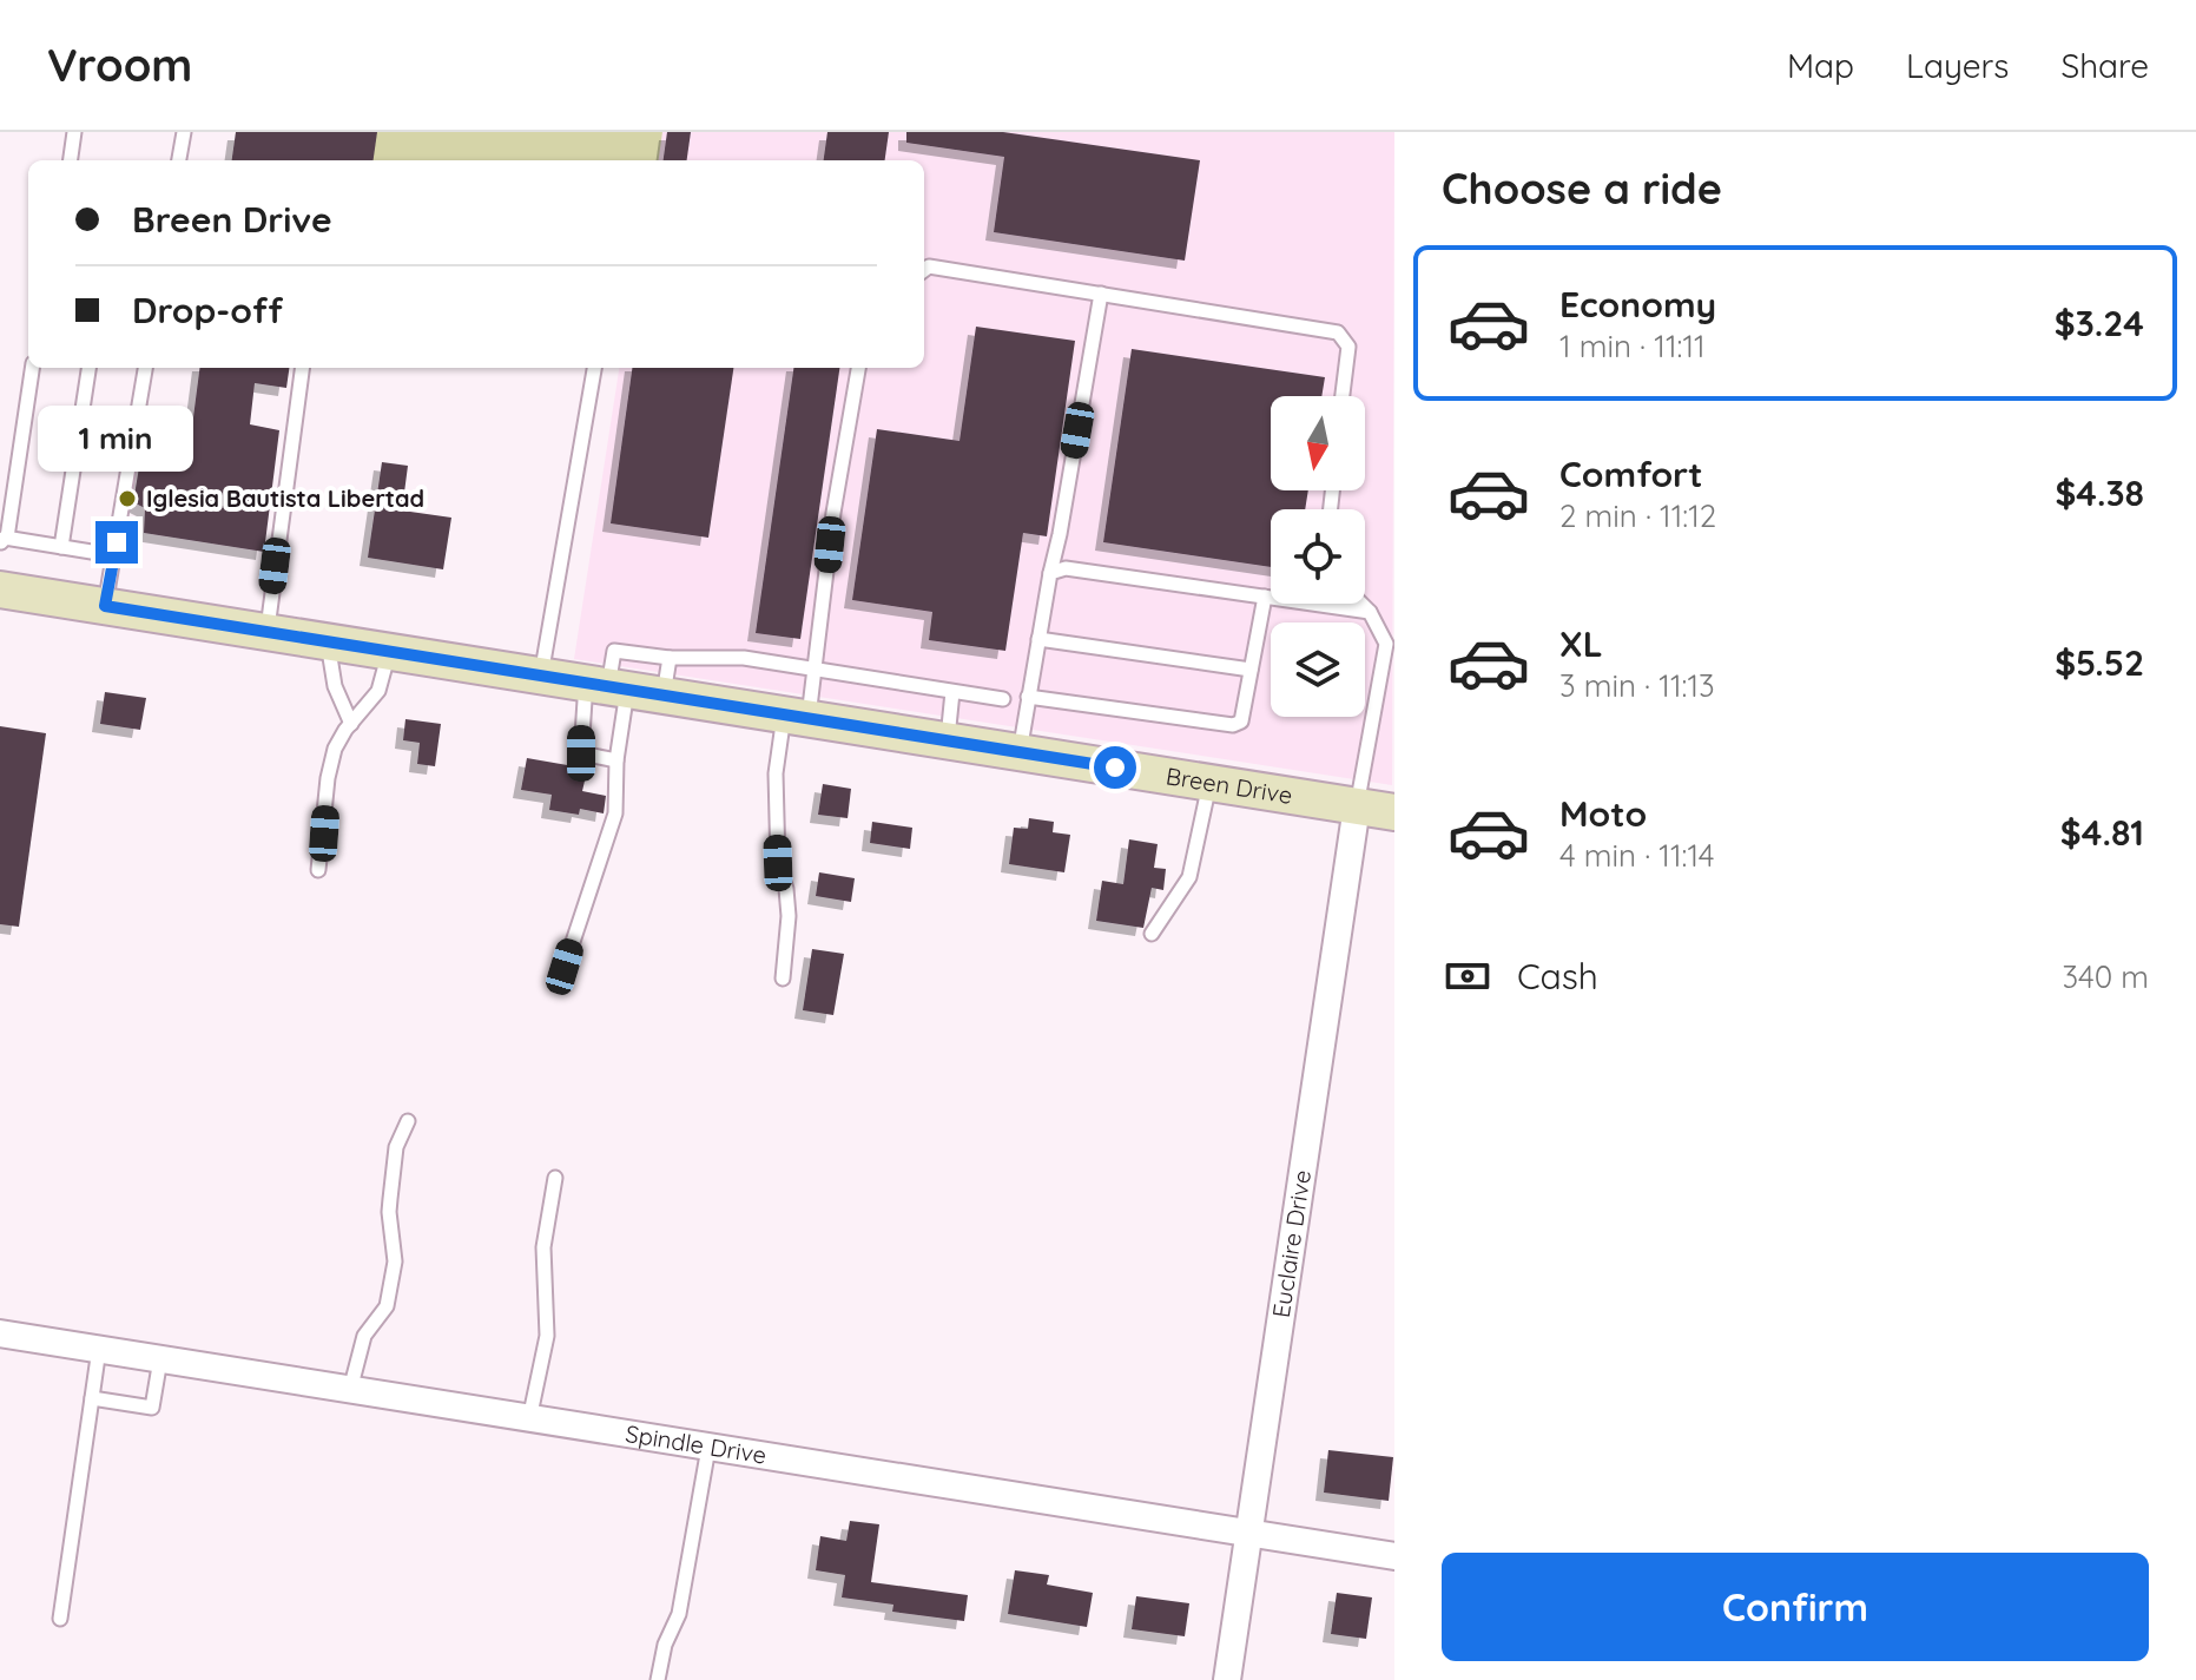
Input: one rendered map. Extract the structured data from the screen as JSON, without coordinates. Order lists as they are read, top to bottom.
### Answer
{
  "streets": {
    "street": ["Breen Drive", "Euclaire Drive", "Spindle Drive"]
  },
  "crossings": [
    ["Breen Drive", "Euclaire Drive"],
    ["Euclaire Drive", "Spindle Drive"]
  ],
  "places": ["Iglesia Bautista Libertad"],
  "north": "bottom",
  "page": {
    "header": "Vroom",
    "nav": ["Map", "Layers", "Share"],
    "heading": "Choose a ride",
    "banner": ["Breen Drive", "Drop-off"],
    "list": [
      {
        "name": "Economy",
        "note": "1 min · 11:11",
        "value": "$3.24"
      },
      {
        "name": "Comfort",
        "note": "2 min · 11:12",
        "value": "$4.38"
      },
      {
        "name": "XL",
        "note": "3 min · 11:13",
        "value": "$5.52"
      },
      {
        "name": "Moto",
        "note": "4 min · 11:14",
        "value": "$4.81"
      }
    ],
    "bubble": "1 min",
    "pay": ["Cash", "340 m"],
    "buttons": "Confirm"
  }
}
